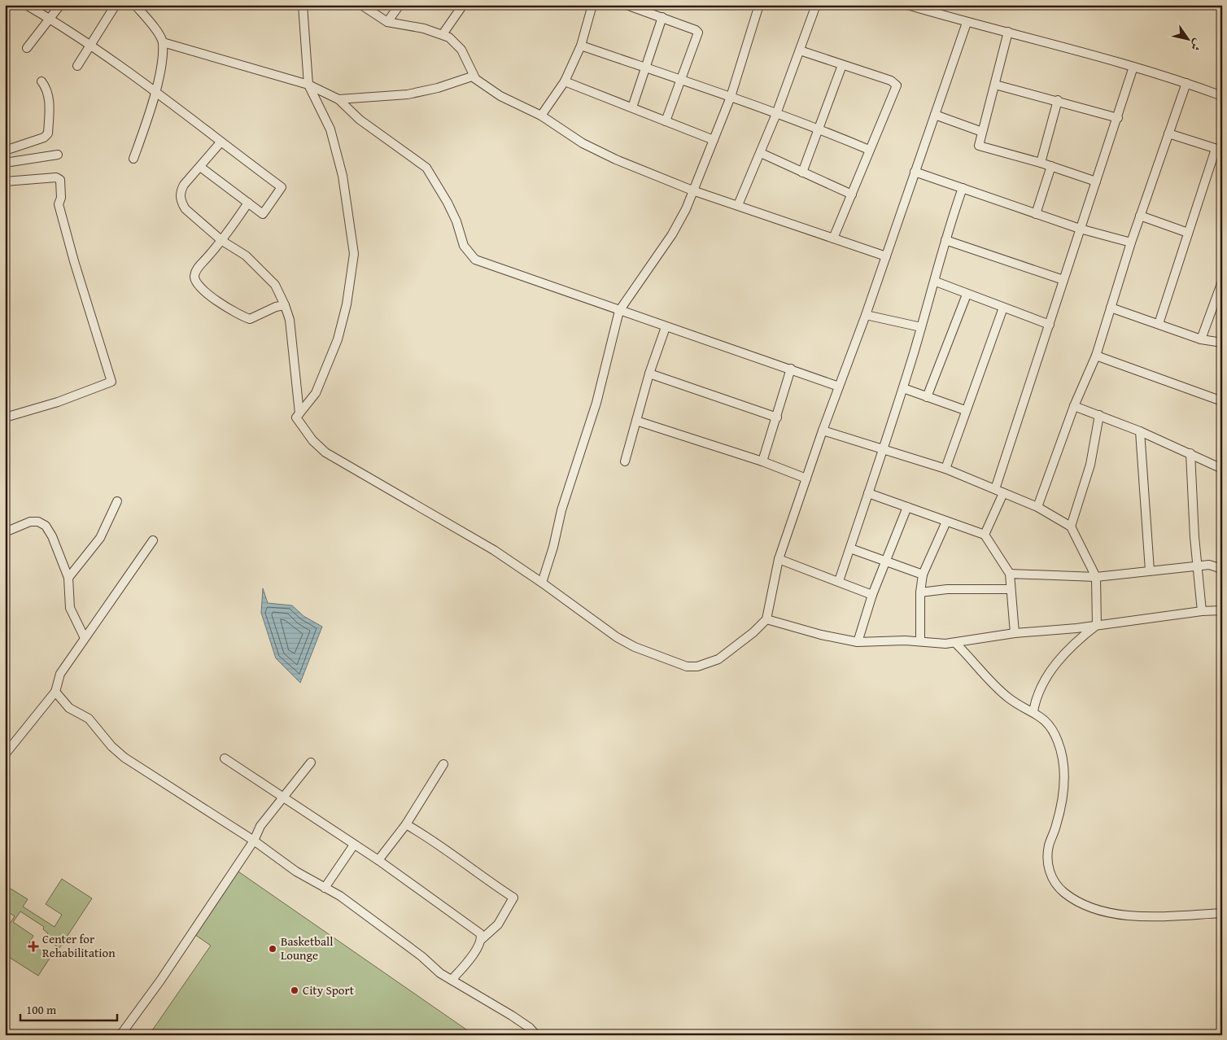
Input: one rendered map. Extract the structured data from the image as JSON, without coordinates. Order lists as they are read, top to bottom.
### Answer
{
  "places": {
    "health": ["Center for Rehabilitation"],
    "other": ["Basketball Lounge", "City Sport"]
  },
  "scale_bar": "100 m",
  "north": "bottom right"
}
